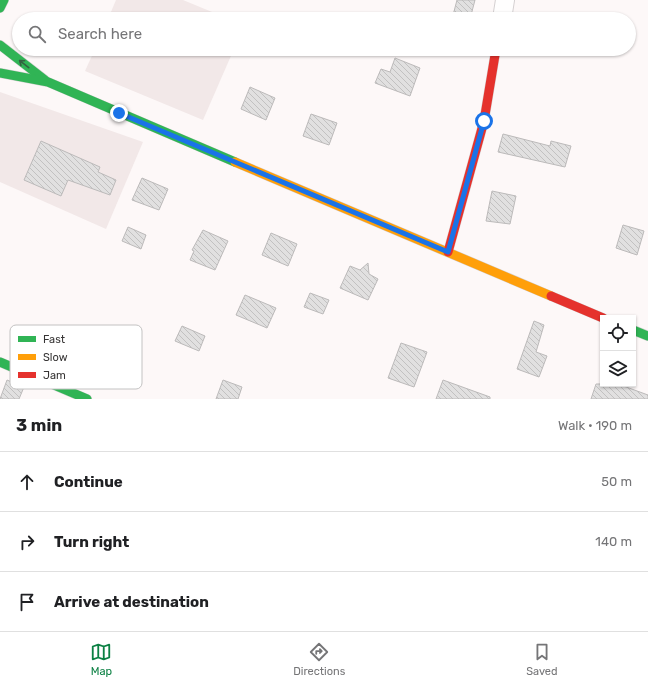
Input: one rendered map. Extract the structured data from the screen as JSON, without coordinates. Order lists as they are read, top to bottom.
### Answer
{
  "legend": ["Fast", "Slow", "Jam"],
  "page": {
    "search": "Search here",
    "heading": ["3 min", "Walk · 190 m"],
    "list": [
      ["Continue", "50 m"],
      ["Turn right", "140 m"],
      "Arrive at destination"
    ],
    "nav": ["Map", "Directions", "Saved"]
  }
}
